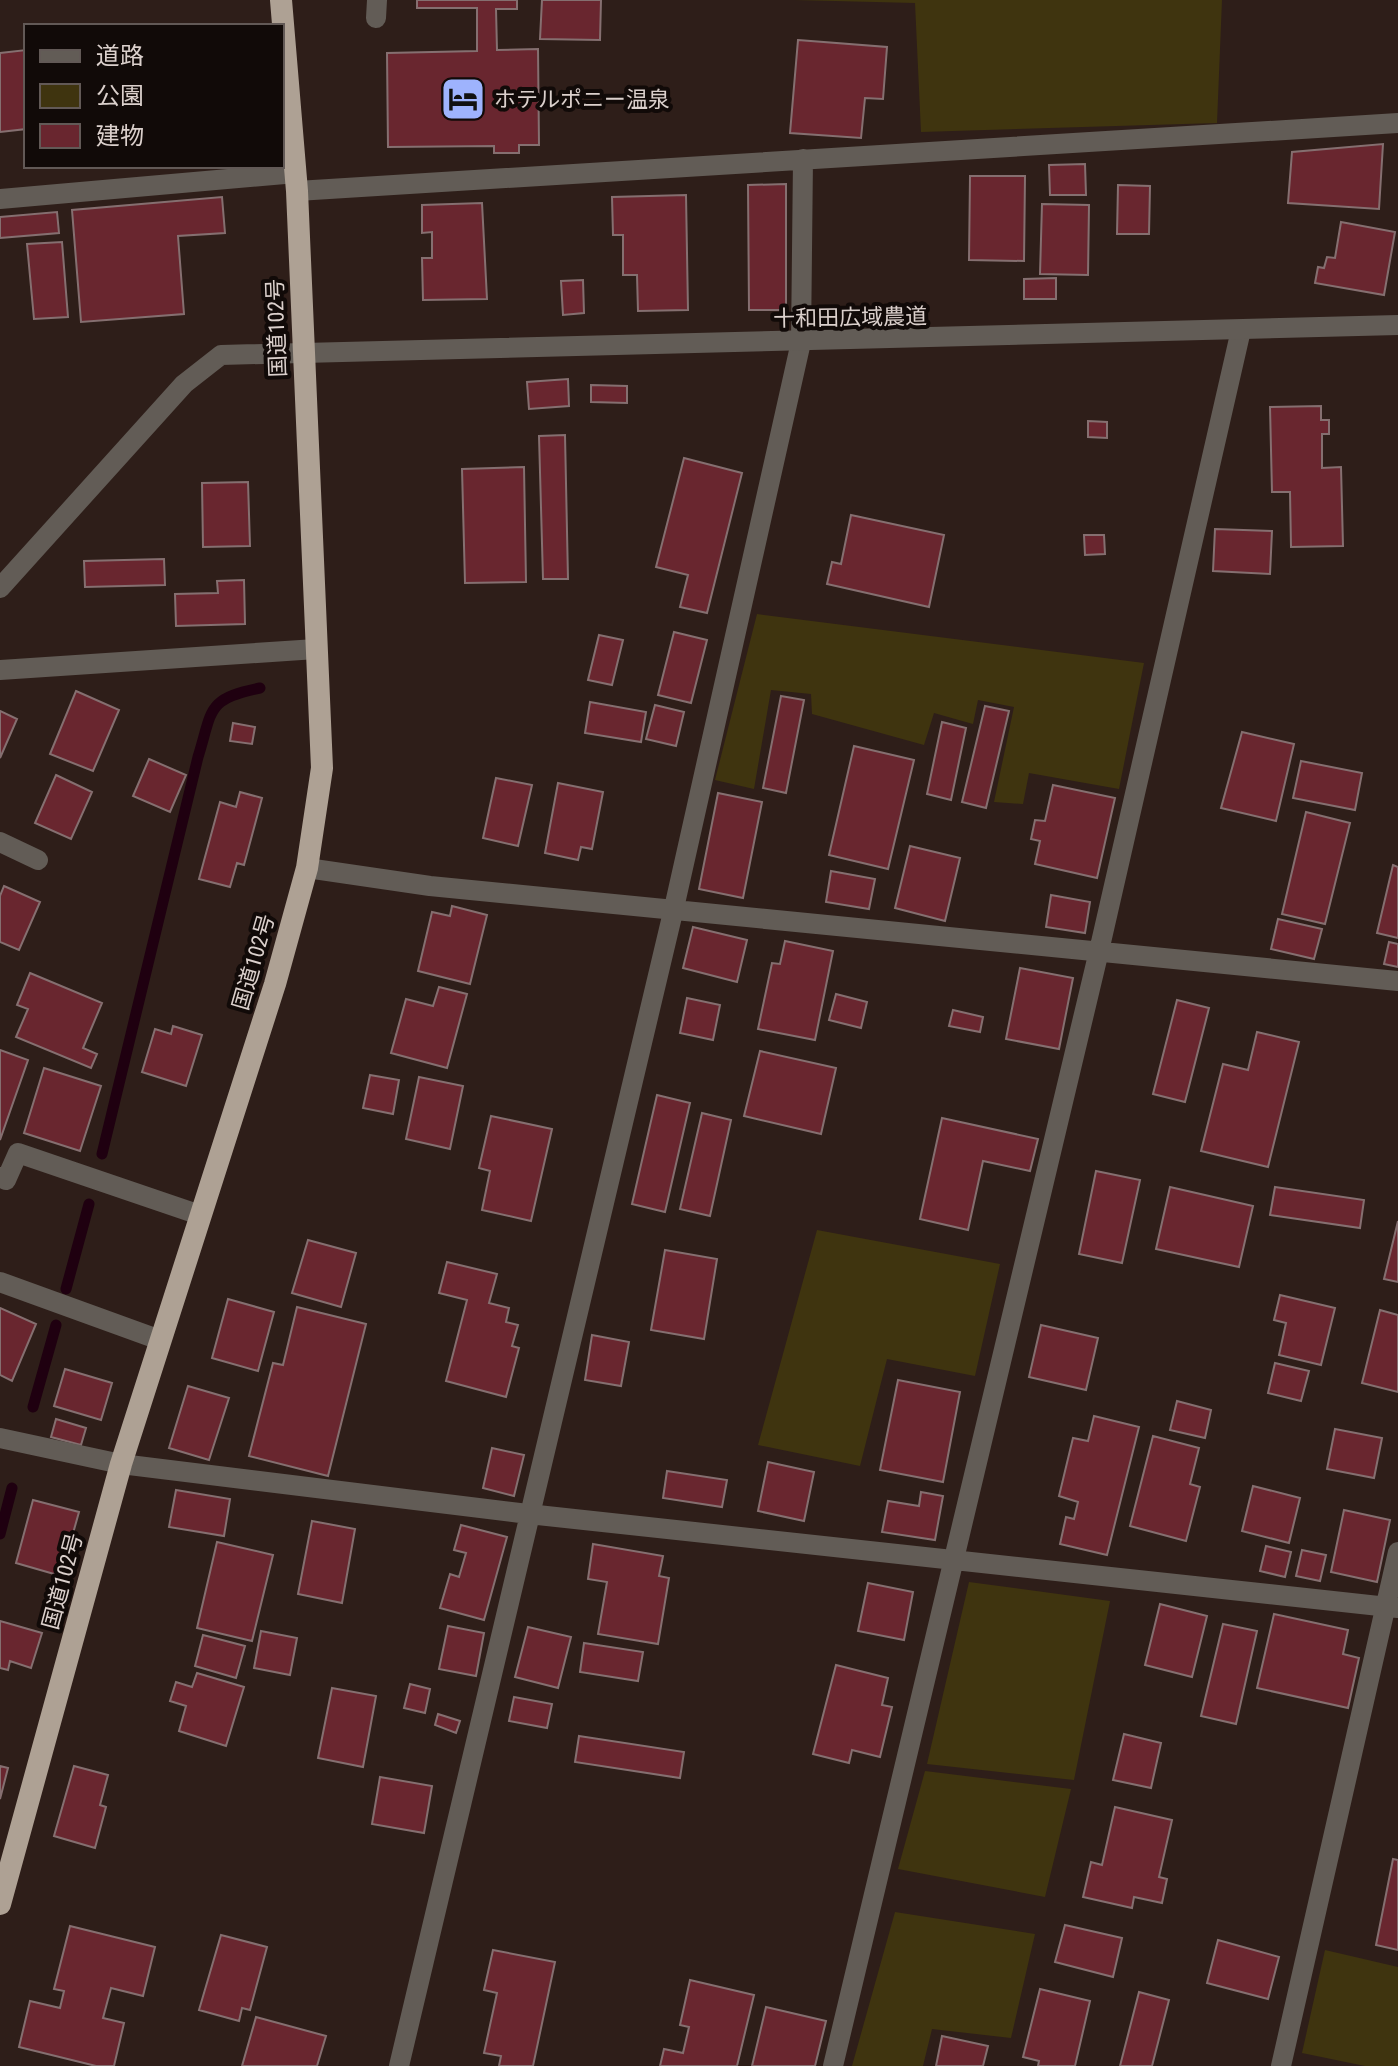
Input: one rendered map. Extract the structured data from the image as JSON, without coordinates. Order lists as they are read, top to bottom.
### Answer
{
  "streets": {
    "highway": ["国道102号"],
    "street": ["十和田広域農道"]
  },
  "crossings": [
    ["十和田広域農道", "国道102号"]
  ],
  "places": {
    "hotel": ["ホテルポニー温泉"]
  },
  "legend": ["道路", "公園", "建物"]
}
